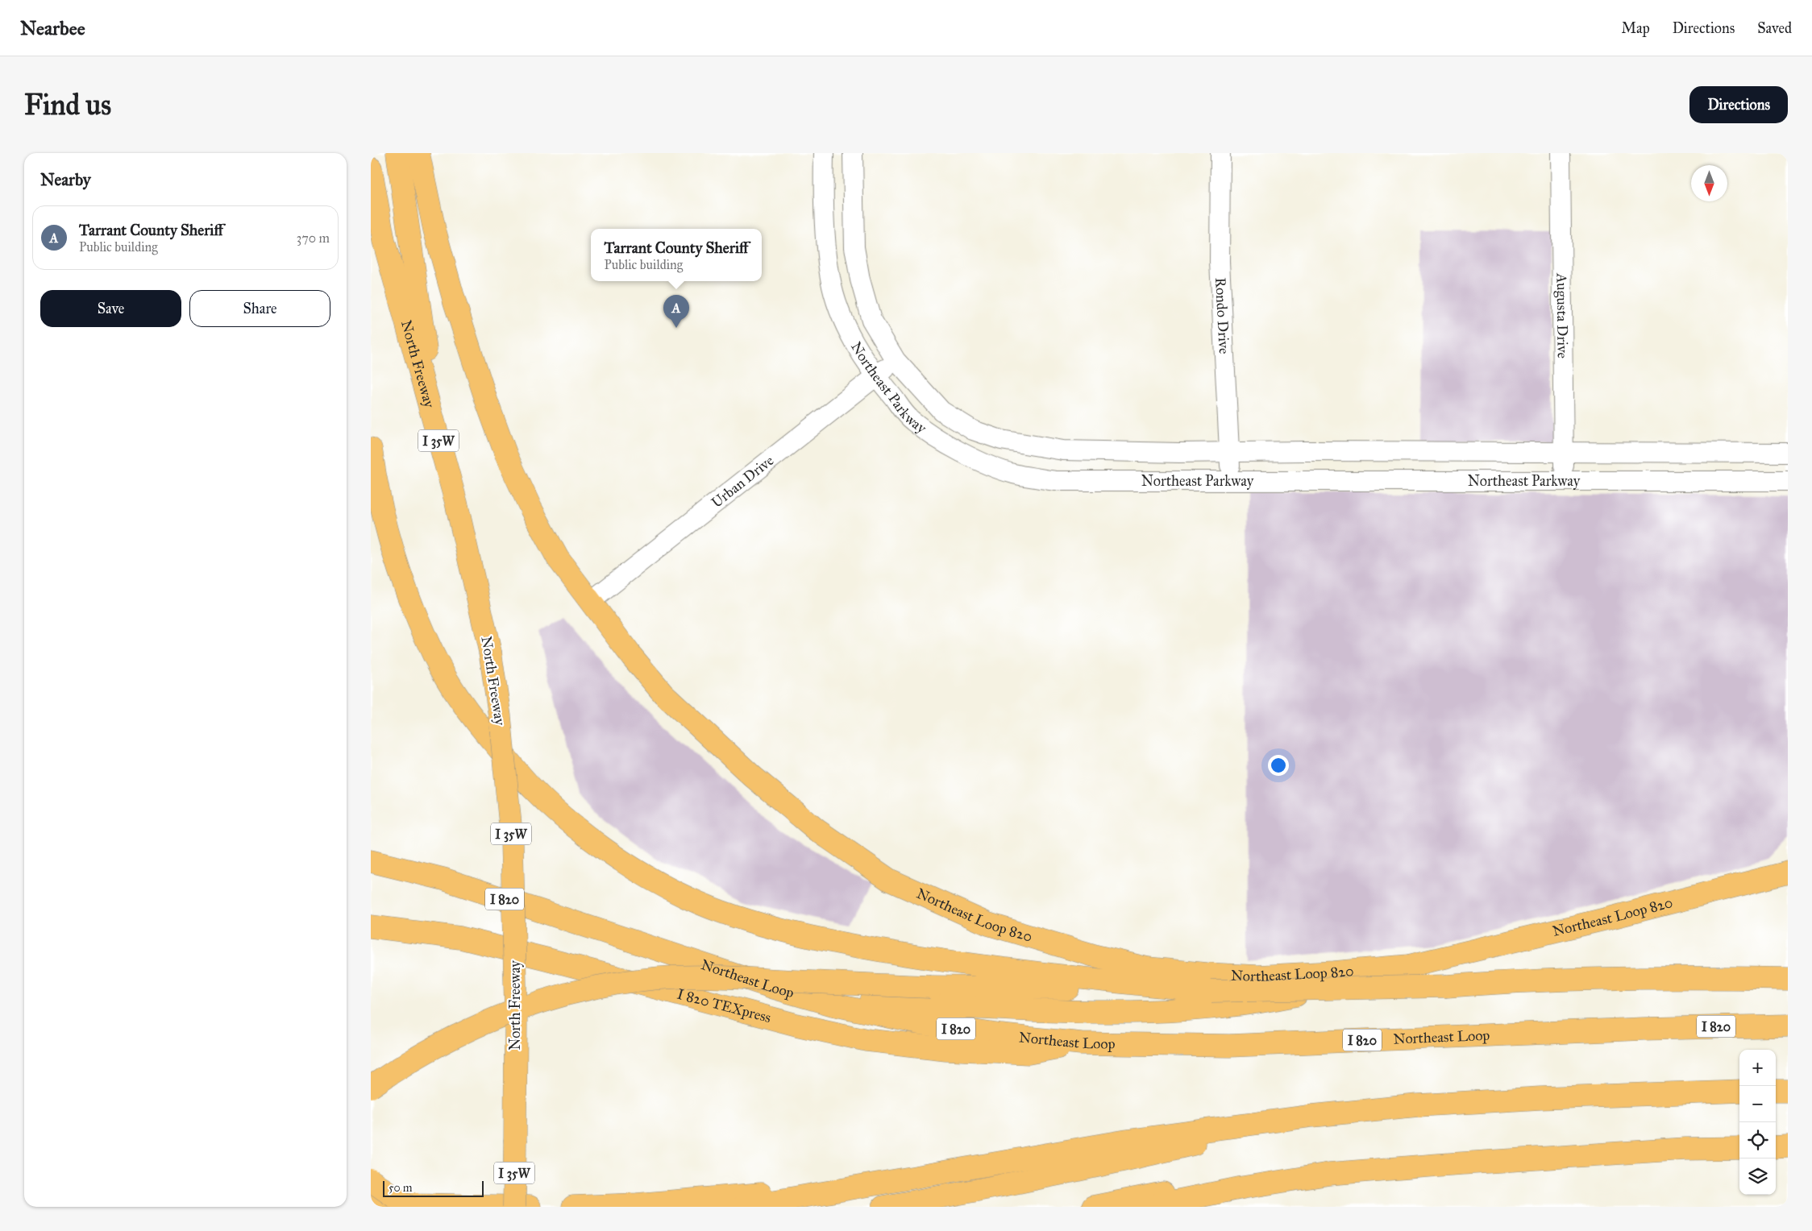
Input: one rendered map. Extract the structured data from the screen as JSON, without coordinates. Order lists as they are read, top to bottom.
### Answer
{
  "streets": {
    "main road": [
      "North Freeway",
      "I 35W",
      "I 820",
      "Northeast Loop 820",
      "Northeast Loop",
      "I 820 TEXpress"
    ],
    "street": [
      "Rondo Drive",
      "Augusta Drive",
      "Northeast Parkway",
      "Urban Drive"
    ]
  },
  "crossings": [
    ["Rondo Drive", "Northeast Parkway"],
    ["Augusta Drive", "Northeast Parkway"],
    ["Northeast Parkway", "Urban Drive"],
    ["Urban Drive", "Northeast Loop 820"],
    ["Northeast Loop", "I 820 TEXpress"]
  ],
  "scale_bar": "50 m",
  "north": "bottom",
  "page": {
    "header": "Nearbee",
    "nav": ["Map", "Directions", "Saved"],
    "buttons": [
      "Directions",
      ["Save", "Share"]
    ],
    "title": "Find us",
    "heading": "Nearby",
    "list": [
      {
        "mark": "A",
        "name": "Tarrant County Sheriff",
        "note": "Public building",
        "value": "370 m"
      }
    ],
    "popup": ["Tarrant County Sheriff", "Public building"],
    "pins": "A",
    "map_buttons": ["+", "−"],
    "scale": "50 m"
  }
}
